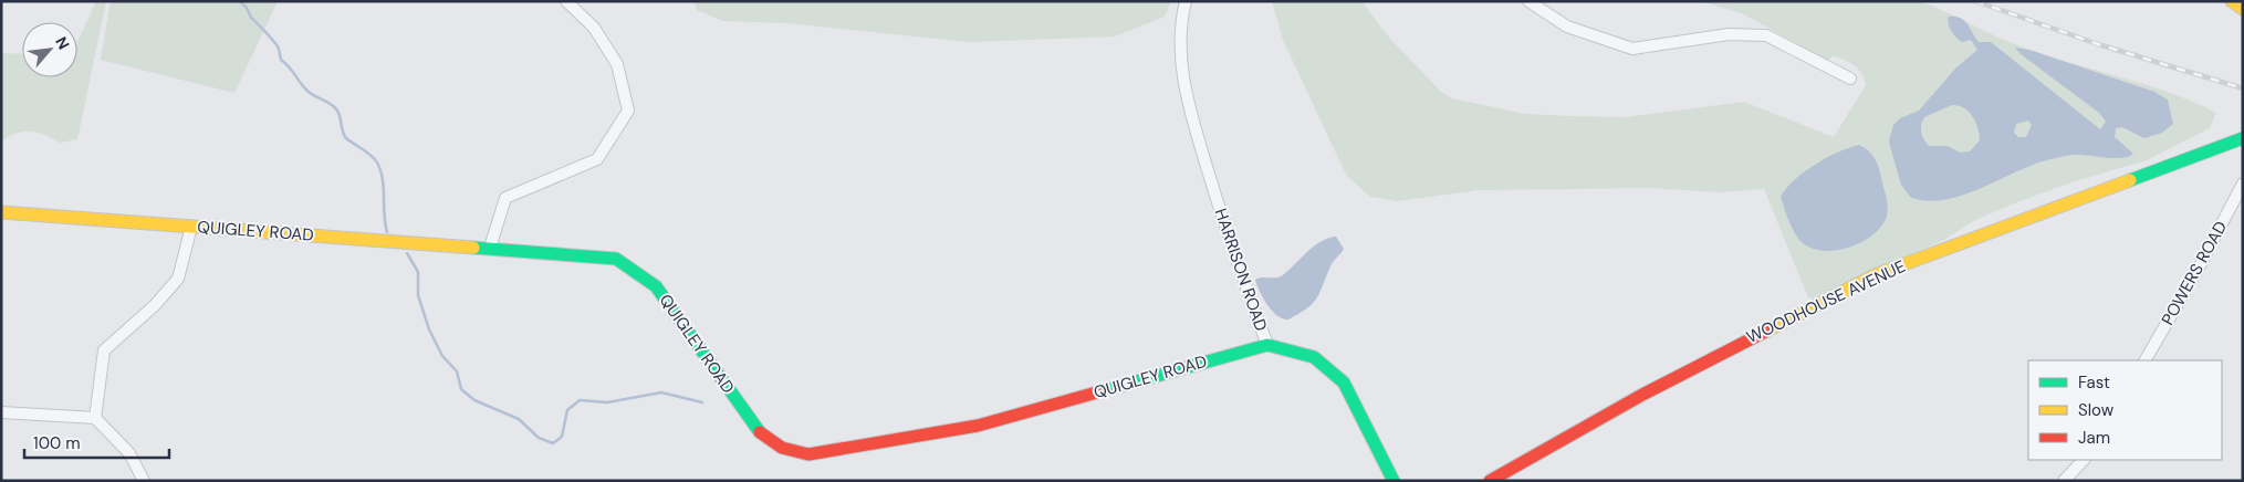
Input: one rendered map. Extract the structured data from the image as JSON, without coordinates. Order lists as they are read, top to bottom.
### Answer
{
  "streets": {
    "main road": ["QUIGLEY ROAD", "HARRISON ROAD", "WOODHOUSE AVENUE"],
    "street": ["POWERS ROAD"]
  },
  "crossings": [
    ["QUIGLEY ROAD", "HARRISON ROAD"]
  ],
  "legend": ["Fast", "Slow", "Jam"],
  "scale_bar": "100 m",
  "north": "top right"
}
